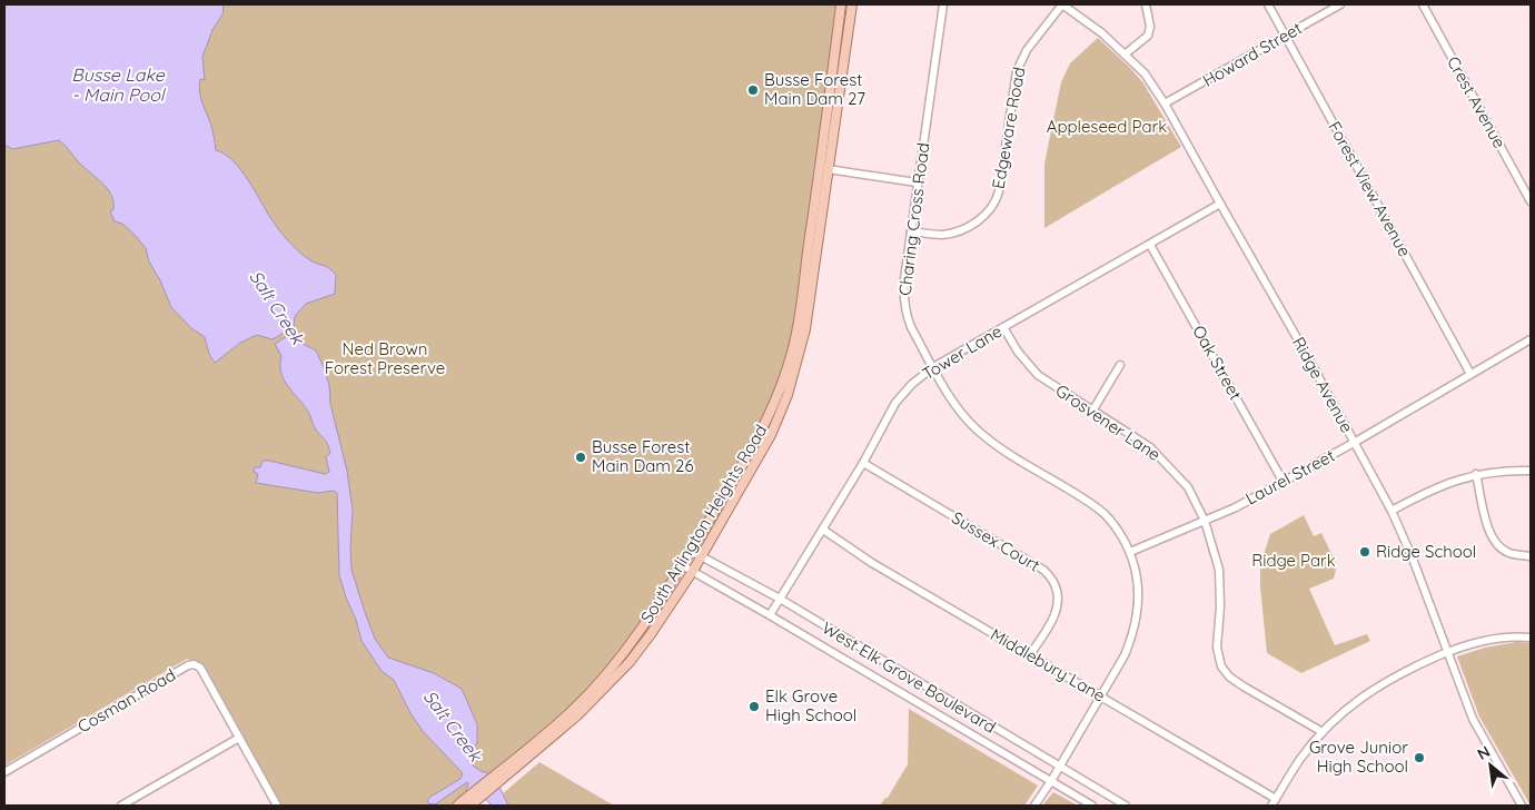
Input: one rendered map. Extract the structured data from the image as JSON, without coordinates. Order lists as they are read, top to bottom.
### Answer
{
  "streets": {
    "main road": ["South Arlington Heights Road"],
    "street": [
      "Howard Street",
      "Crest Avenue",
      "Edgeware Road",
      "Forest View Avenue",
      "Charing Cross Road",
      "Tower Lane",
      "Oak Street",
      "Ridge Avenue",
      "Grosvener Lane",
      "Laurel Street",
      "Sussex Court",
      "Middlebury Lane",
      "West Elk Grove Boulevard",
      "Cosman Road"
    ]
  },
  "crossings": [
    ["Howard Street", "Forest View Avenue"],
    ["Howard Street", "Ridge Avenue"],
    ["Edgeware Road", "Charing Cross Road"],
    ["Edgeware Road", "Ridge Avenue"],
    ["Forest View Avenue", "Laurel Street"],
    ["Charing Cross Road", "Tower Lane"],
    ["Charing Cross Road", "Laurel Street"],
    ["Charing Cross Road", "Middlebury Lane"],
    ["Charing Cross Road", "West Elk Grove Boulevard"],
    ["Tower Lane", "Oak Street"],
    ["Tower Lane", "Ridge Avenue"],
    ["Tower Lane", "Grosvener Lane"],
    ["Tower Lane", "Sussex Court"],
    ["Tower Lane", "Middlebury Lane"],
    ["Tower Lane", "West Elk Grove Boulevard"],
    ["Oak Street", "Laurel Street"],
    ["Ridge Avenue", "Laurel Street"],
    ["Grosvener Lane", "Laurel Street"],
    ["South Arlington Heights Road", "West Elk Grove Boulevard"],
    ["Sussex Court", "Middlebury Lane"]
  ],
  "water": ["Busse Lake - Main Pool", "Salt Creek"],
  "parks": ["Appleseed Park", "Ned Brown Forest Preserve", "Ridge Park"],
  "places": [
    "Busse Forest Main Dam 27",
    "Busse Forest Main Dam 26",
    "Ridge School",
    "Elk Grove High School",
    "Grove Junior High School"
  ],
  "north": "top left"
}
